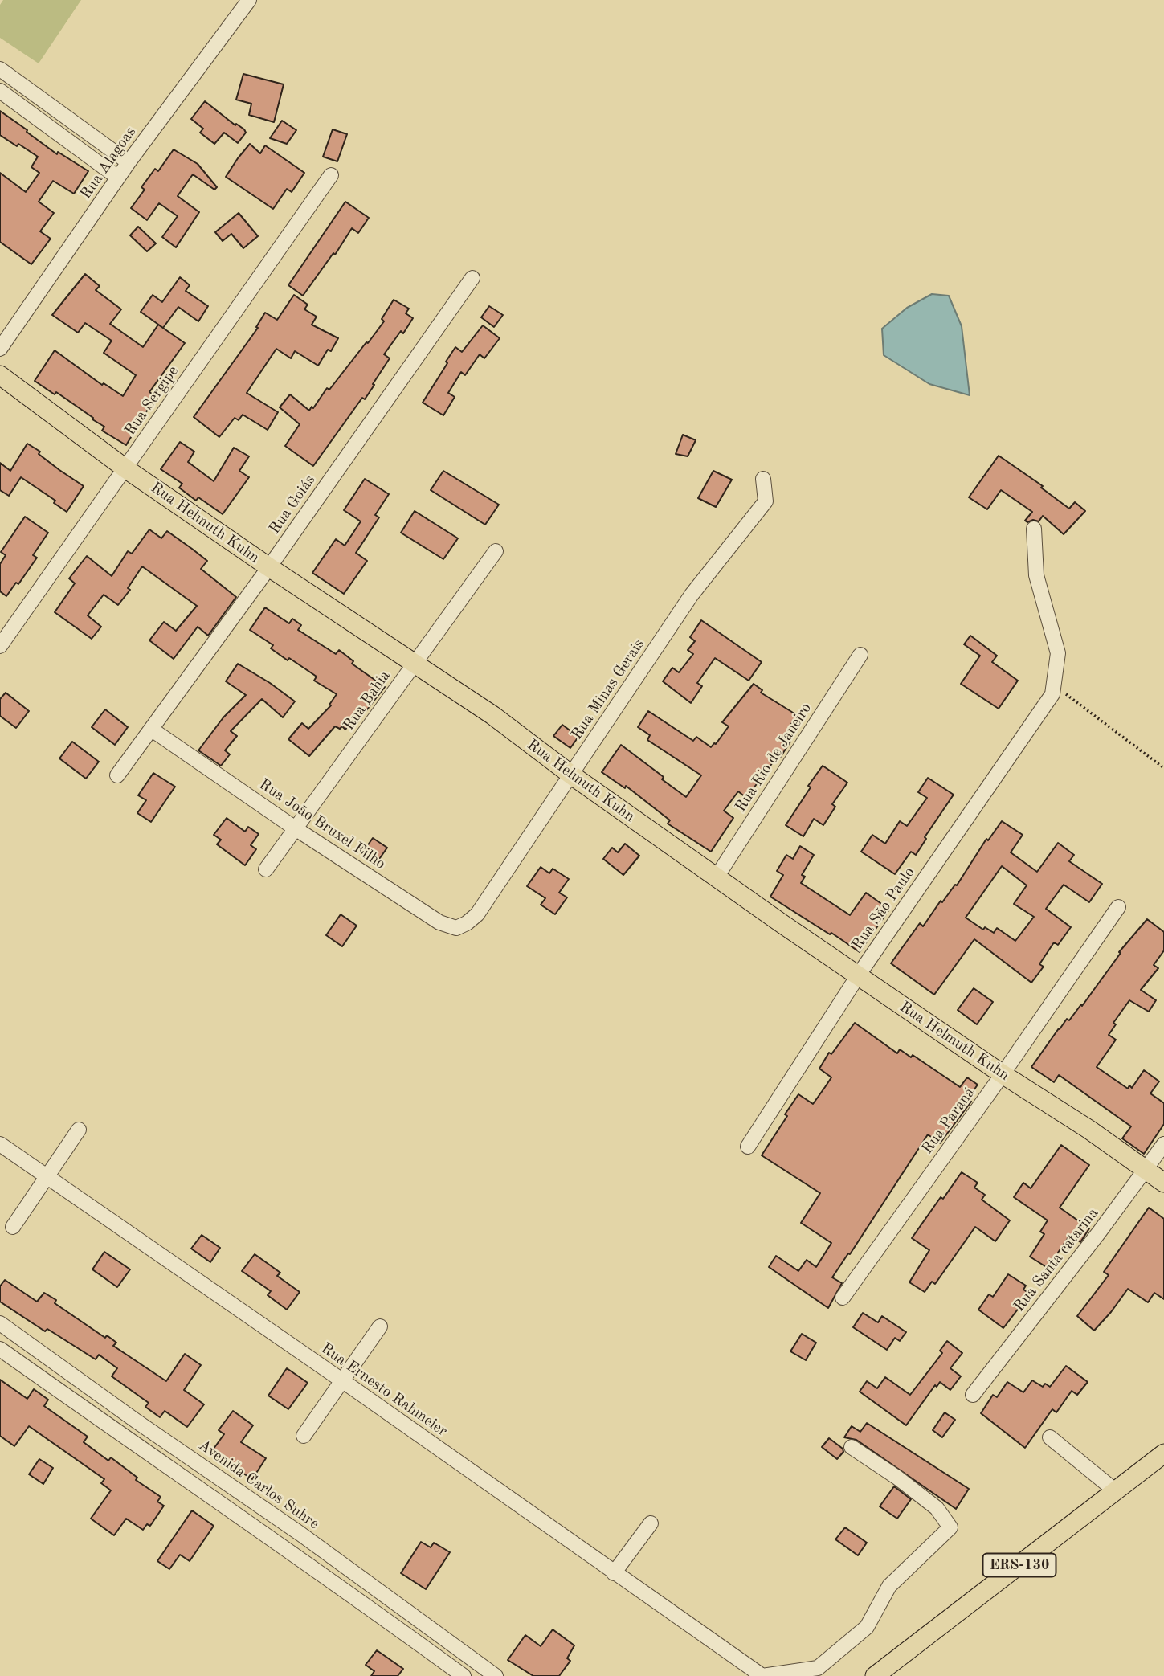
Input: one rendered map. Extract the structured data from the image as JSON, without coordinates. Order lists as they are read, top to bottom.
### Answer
{
  "streets": {
    "main road": ["Rua Helmuth Kuhn", "ERS-130"],
    "street": [
      "Rua Alagoas",
      "Rua Sergipe",
      "Rua Goiás",
      "Rua Minas Gerais",
      "Rua Bahia",
      "Rua Rio de Janeiro",
      "Rua João Bruxel Filho",
      "Rua São Paulo",
      "Rua Paraná",
      "Rua Santa catarina",
      "Rua Ernesto Rahmeier",
      "Avenida Carlos Suhre"
    ]
  },
  "crossings": [
    ["Rua Sergipe", "Rua Helmuth Kuhn"],
    ["Rua Goiás", "Rua Helmuth Kuhn"],
    ["Rua Goiás", "Rua João Bruxel Filho"],
    ["Rua Helmuth Kuhn", "Rua Minas Gerais"],
    ["Rua Helmuth Kuhn", "Rua Bahia"],
    ["Rua Helmuth Kuhn", "Rua Rio de Janeiro"],
    ["Rua Helmuth Kuhn", "Rua São Paulo"],
    ["Rua Helmuth Kuhn", "Rua Paraná"],
    ["Rua Helmuth Kuhn", "Rua Santa catarina"],
    ["Rua Minas Gerais", "Rua João Bruxel Filho"],
    ["Rua Bahia", "Rua João Bruxel Filho"]
  ]
}
